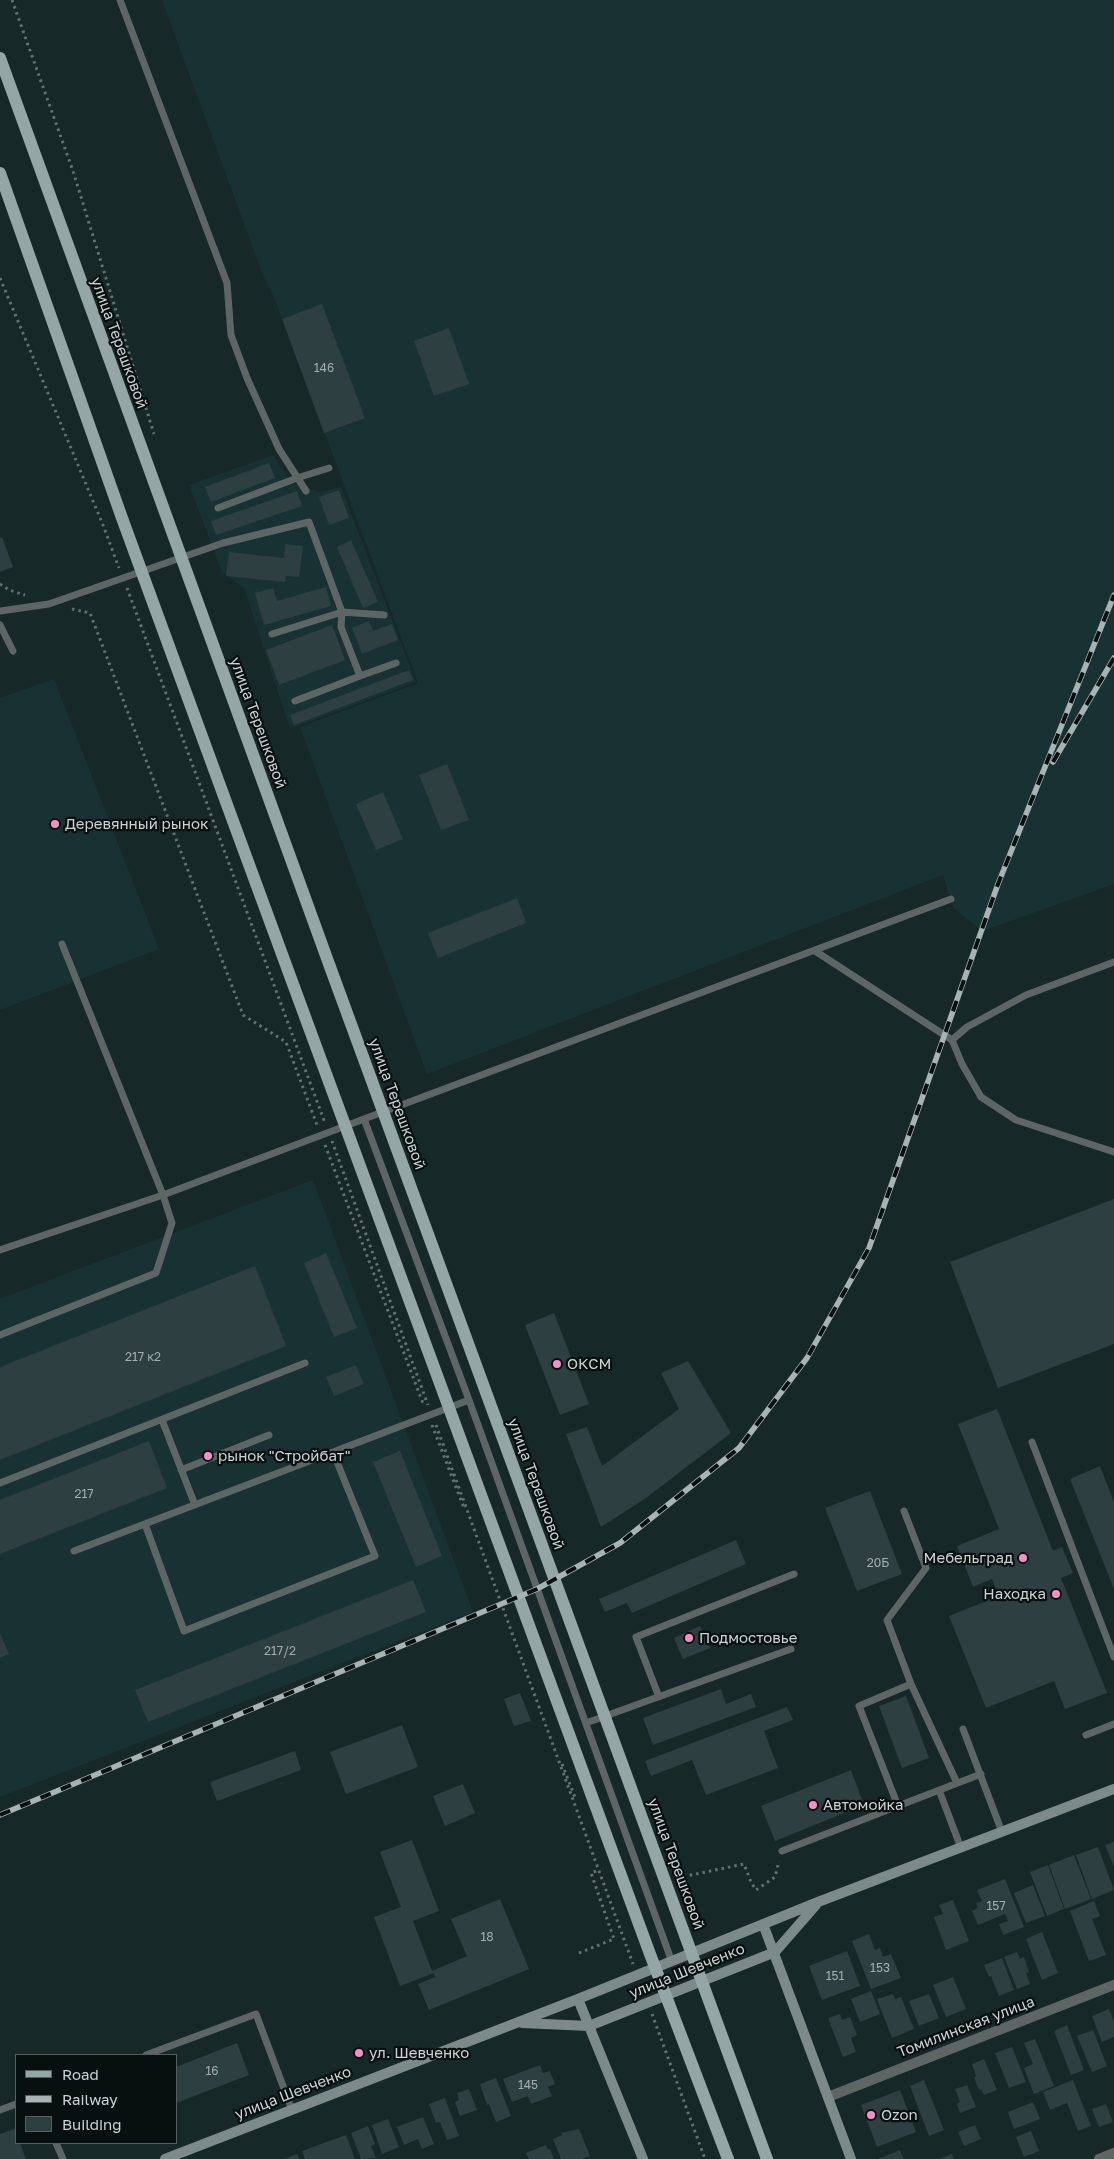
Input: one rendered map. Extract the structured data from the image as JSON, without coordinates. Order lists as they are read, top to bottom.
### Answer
{
  "streets": {
    "main road": ["улица Терешковой", "улица Шевченко"],
    "street": ["Томилинская улица"]
  },
  "places": [
    "Деревянный рынок",
    "ОКСМ",
    "рынок \"Стройбат\"",
    "Мебельград",
    "Находка",
    "Подмостовье",
    "Автомойка",
    "ул. Шевченко",
    "Ozon"
  ],
  "house_numbers": [
    "146",
    "217 к2",
    "217",
    "20Б",
    "217/2",
    "157",
    "18",
    "153",
    "151",
    "16",
    "145"
  ],
  "legend": ["Road", "Railway", "Building"]
}
